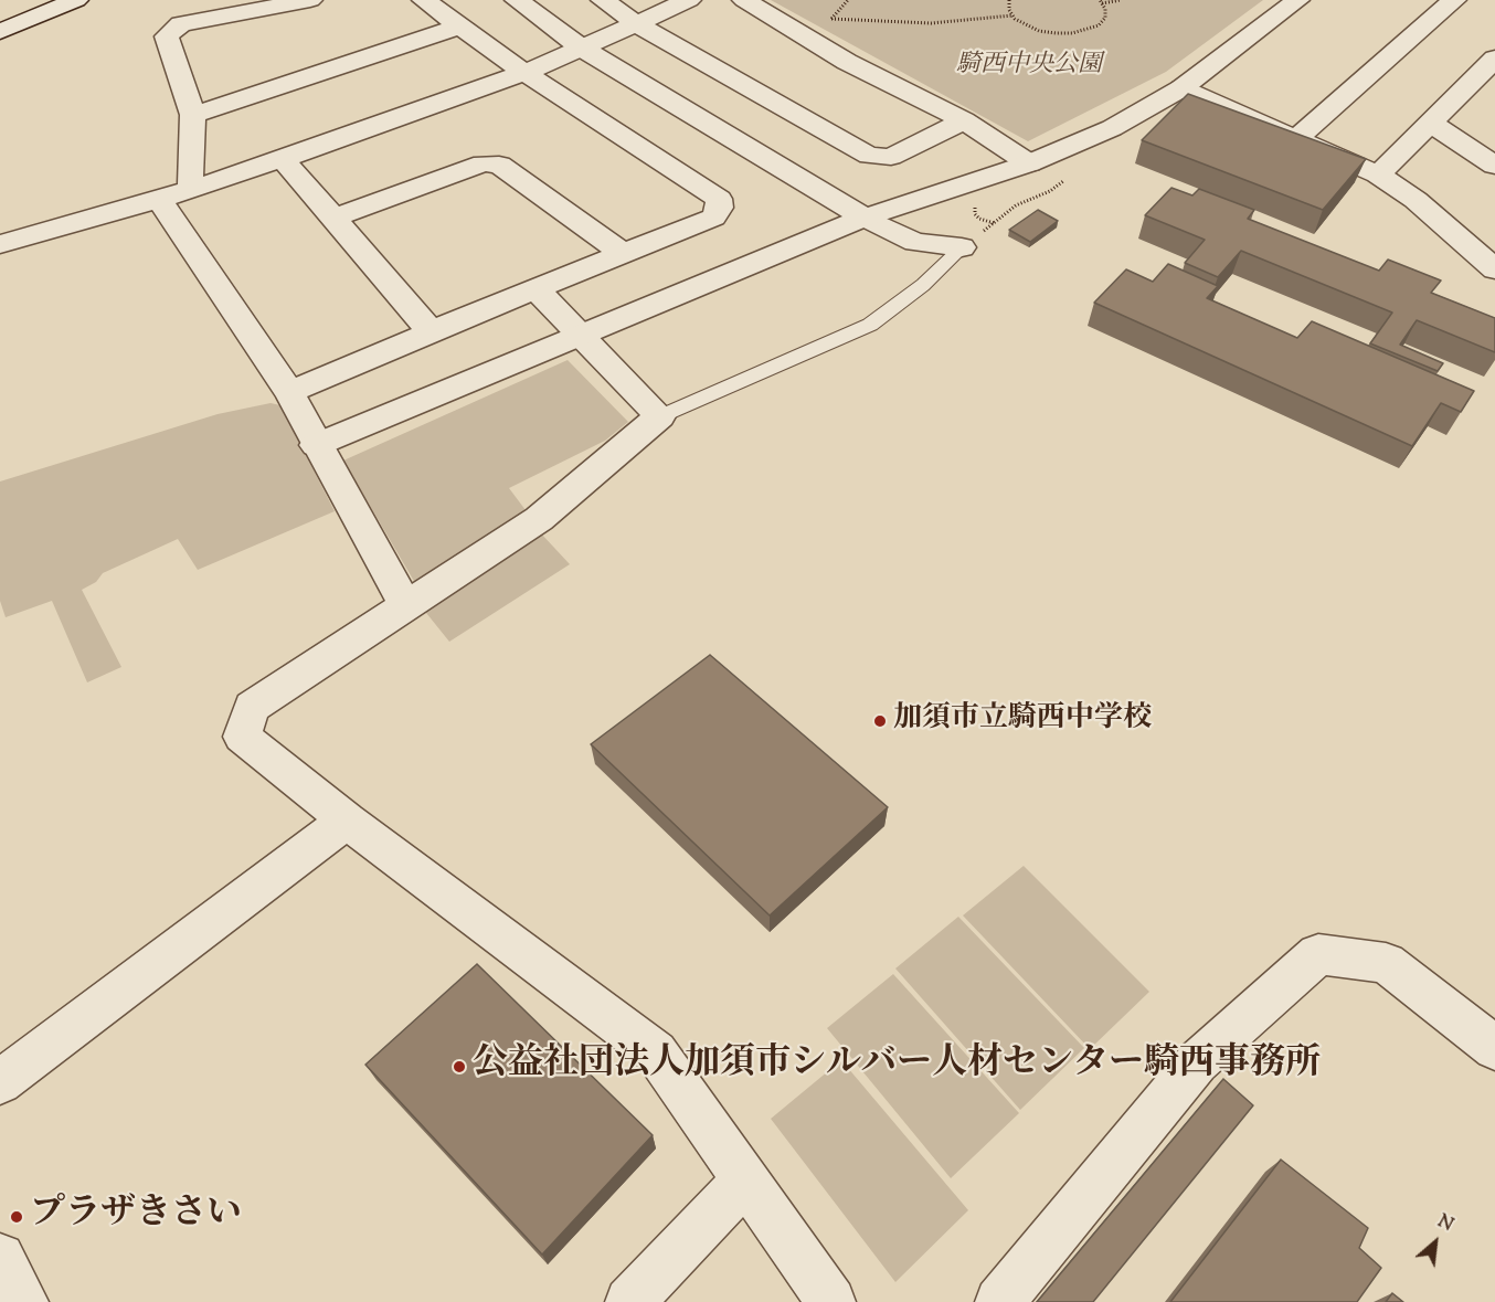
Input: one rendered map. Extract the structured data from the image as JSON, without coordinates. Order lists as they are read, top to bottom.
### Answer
{
  "parks": ["騎西中央公園"],
  "places": ["加須市立騎西中学校", "公益社団法人加須市シルバー人材センター騎西事務所", "プラザきさい"],
  "north": "top right"
}
